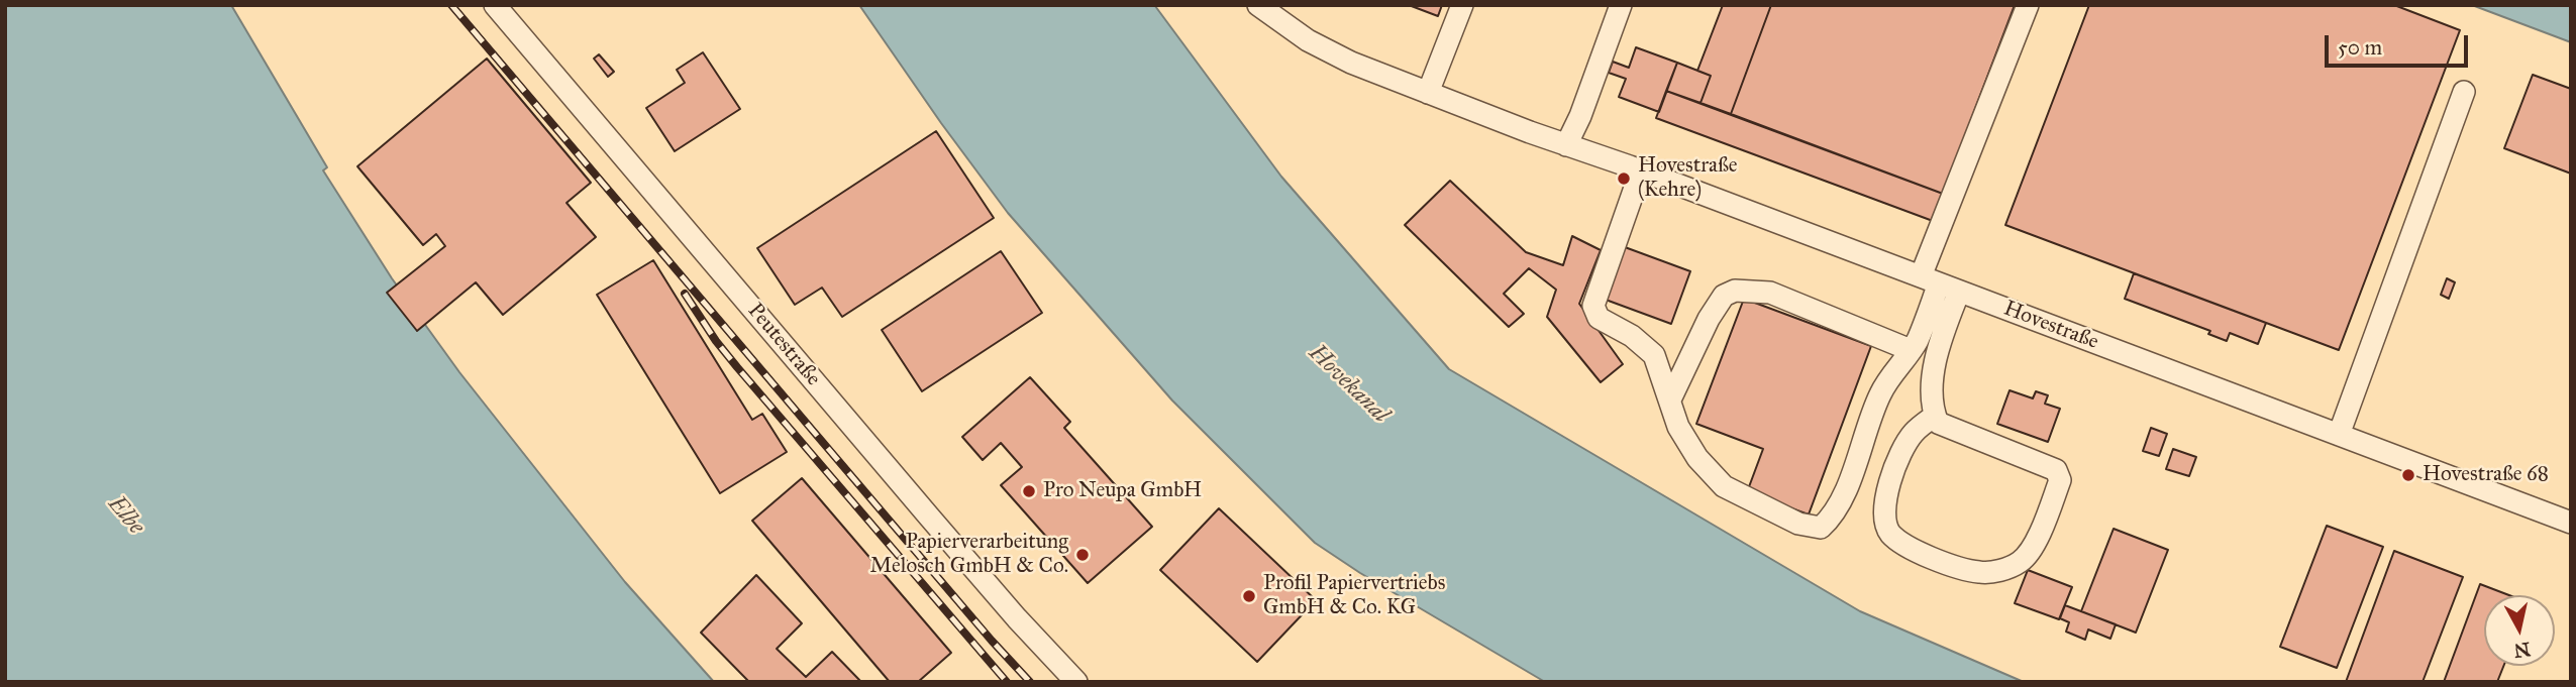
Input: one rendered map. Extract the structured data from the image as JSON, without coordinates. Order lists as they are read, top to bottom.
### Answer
{
  "streets": {
    "street": ["Hovestraße", "Peutestraße"]
  },
  "water": ["Hovekanal", "Elbe"],
  "places": [
    "Hovestraße (Kehre)",
    "Hovestraße 68",
    "Pro Neupa GmbH",
    "Papierverarbeitung Melosch GmbH & Co.",
    "Profil Papiervertriebs GmbH & Co. KG"
  ],
  "scale_bar": "50 m",
  "north": "bottom"
}
